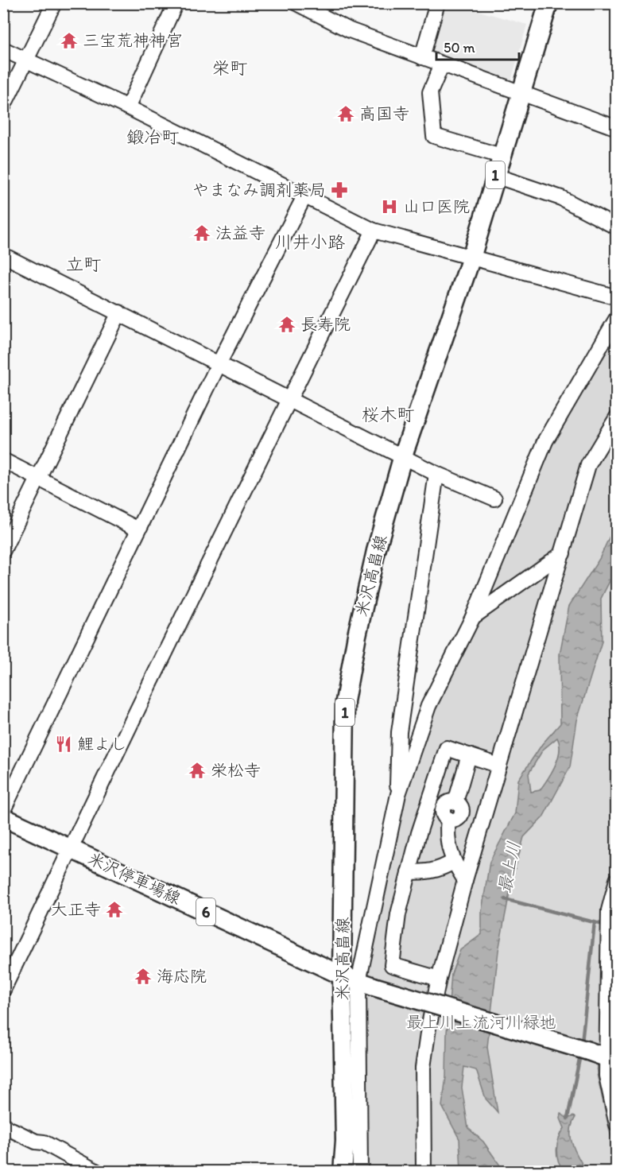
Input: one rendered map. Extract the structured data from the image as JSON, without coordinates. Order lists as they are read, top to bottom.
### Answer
{
  "streets": {
    "main road": [
      "1",
      "米沢高畠線",
      "米沢停車場線",
      "6"
    ]
  },
  "crossings": [
    ["米沢高畠線", "米沢停車場線"]
  ],
  "districts": [
    "栄町",
    "鍛冶町",
    "川井小路",
    "立町",
    "桜木町"
  ],
  "water": ["最上川"],
  "parks": ["最上川上流河川緑地"],
  "places": {
    "temple": [
      "三宝荒神神宮",
      "高国寺",
      "法益寺",
      "長寿院",
      "栄松寺",
      "大正寺",
      "海応院"
    ],
    "pharmacy": ["やまなみ調剤薬局"],
    "hospital": ["山口医院"],
    "restaurant": ["鯉よし"]
  },
  "scale_bar": "50 m"
}
